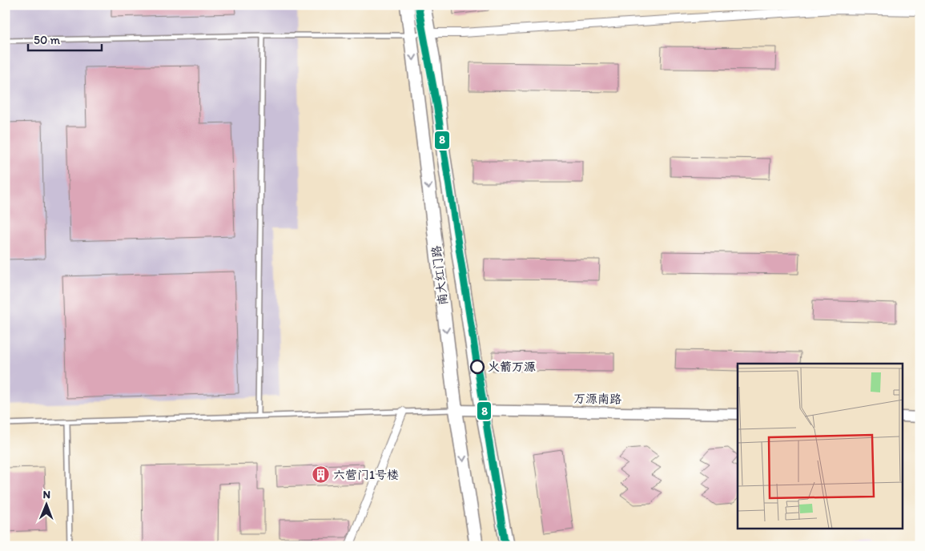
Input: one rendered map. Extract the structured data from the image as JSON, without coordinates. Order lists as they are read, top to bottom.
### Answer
{
  "streets": {
    "highway": ["南大红门路"],
    "street": ["万源南路"]
  },
  "crossings": [
    ["南大红门路", "万源南路"]
  ],
  "places": {
    "other": ["火箭万源"],
    "building": ["六营门1号楼"]
  },
  "lines": ["transit line 8"],
  "scale_bar": "50 m",
  "north": "top"
}
